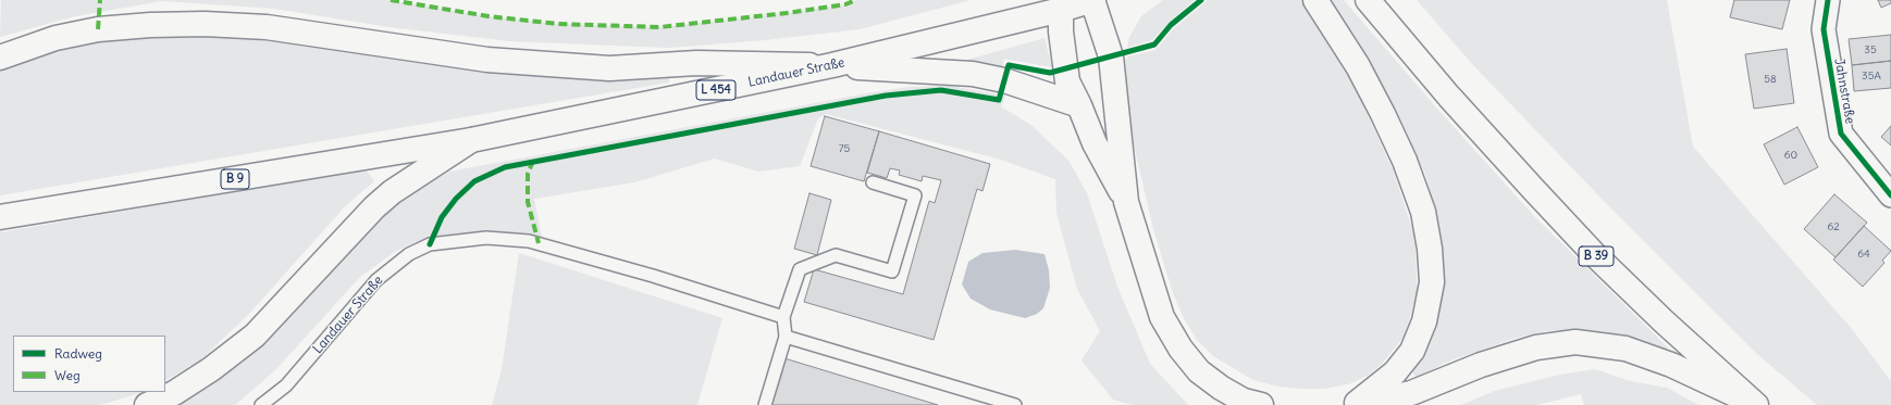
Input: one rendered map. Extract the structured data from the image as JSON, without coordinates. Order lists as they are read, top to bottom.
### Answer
{
  "streets": {
    "main road": [
      "Landauer Straße",
      "L 454",
      "B 9",
      "B 39"
    ],
    "street": ["Jahnstraße"]
  },
  "crossings": [
    ["Landauer Straße", "B 9"]
  ],
  "house_numbers": [
    "35",
    "35A",
    "58",
    "75",
    "60",
    "62",
    "64"
  ],
  "legend": ["Radweg", "Weg"]
}
